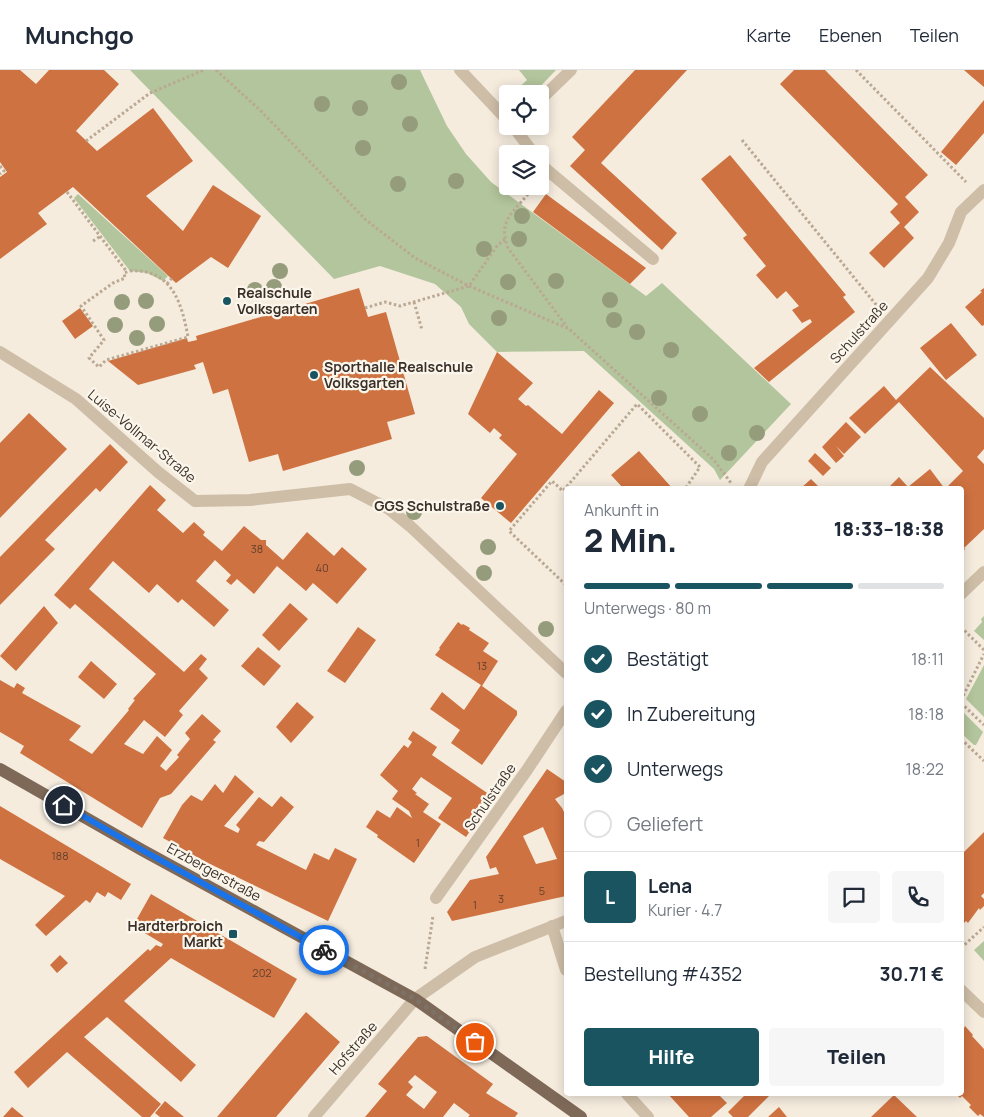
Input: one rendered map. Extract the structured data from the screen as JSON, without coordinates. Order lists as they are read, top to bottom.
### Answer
{
  "streets": {
    "main road": ["Erzbergerstraße"],
    "street": ["Schulstraße", "Luise-Vollmar-Straße", "Hofstraße"]
  },
  "crossings": [
    ["Erzbergerstraße", "Hofstraße"]
  ],
  "places": {
    "other": ["Realschule Volksgarten", "Sporthalle Realschule Volksgarten", "GGS Schulstraße"],
    "transit": ["Hardterbroich Markt"]
  },
  "house_numbers": [
    "38",
    "40",
    "13",
    "1",
    "188",
    "5",
    "3",
    "1",
    "202"
  ],
  "page": {
    "header": "Munchgo",
    "nav": ["Karte", "Ebenen", "Teilen"],
    "heading": ["2 Min.", "Ankunft in", "18:33–18:38"],
    "panel": [
      "Lena",
      "Kurier · 4.7",
      "Bestellung #4352",
      "30.71 €"
    ],
    "bar": "Unterwegs · 80 m",
    "list": [
      ["Bestätigt", "18:11"],
      ["In Zubereitung", "18:18"],
      ["Unterwegs", "18:22"],
      "Geliefert"
    ],
    "round": "L",
    "buttons": ["Hilfe", "Teilen"]
  }
}
